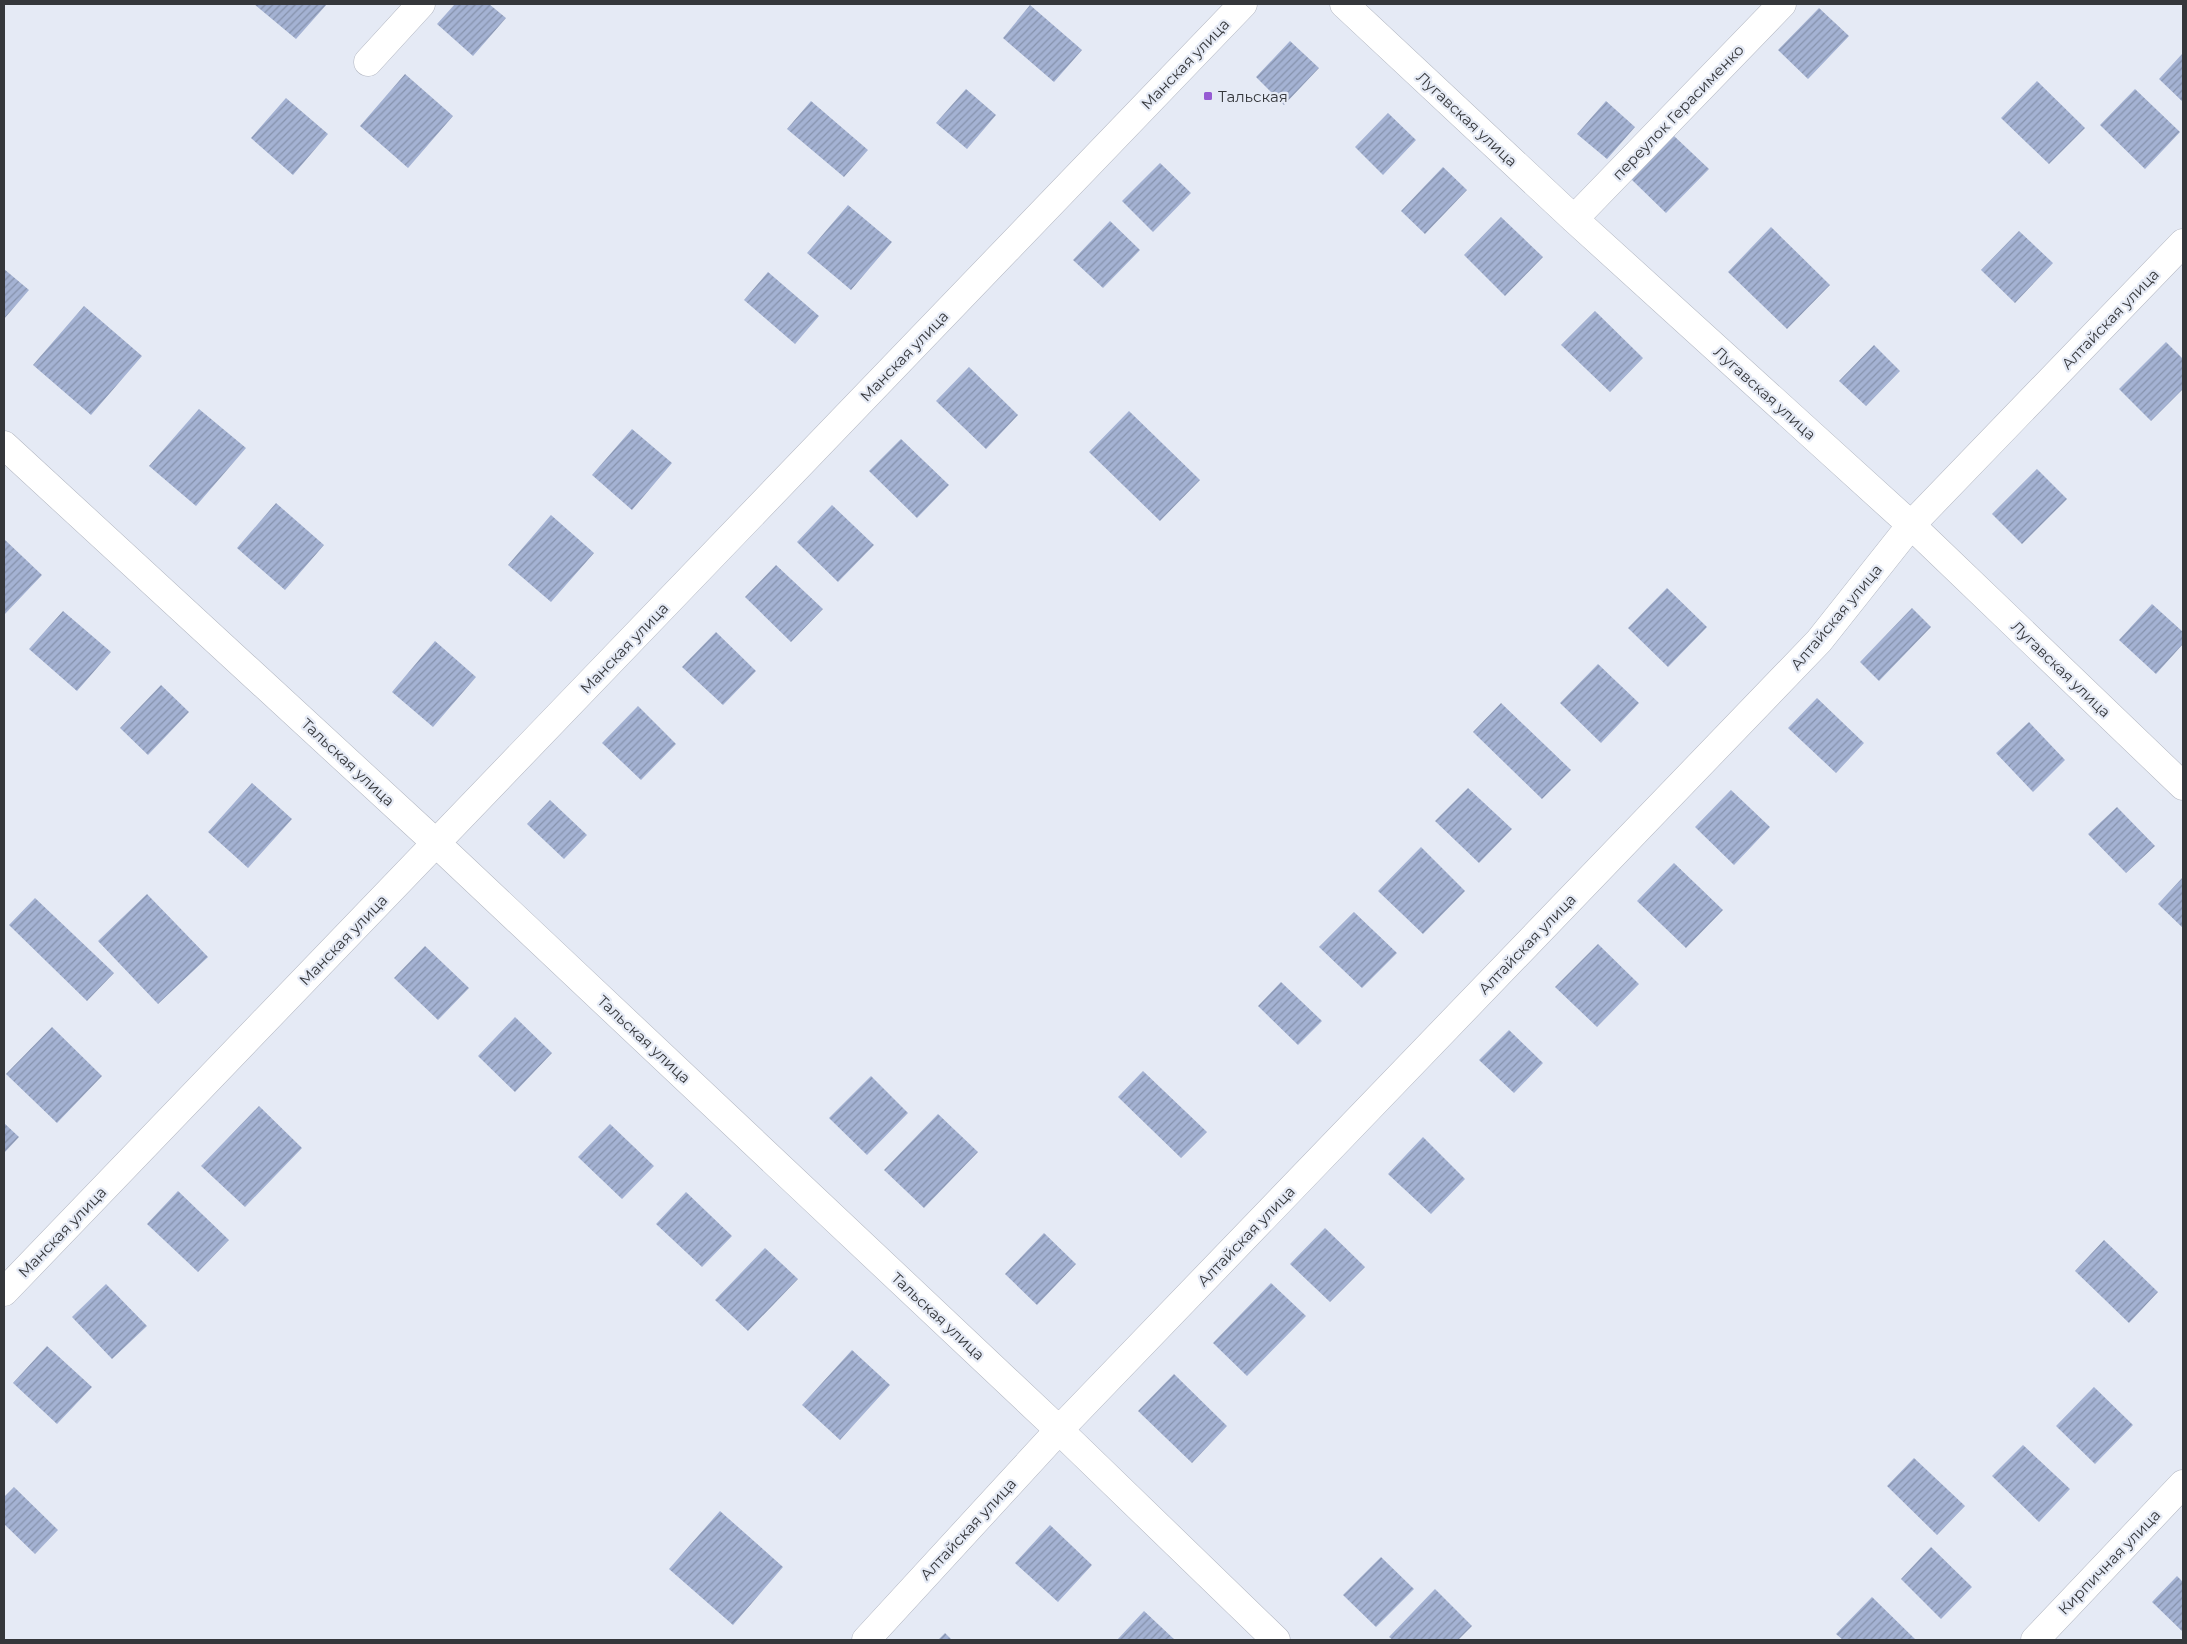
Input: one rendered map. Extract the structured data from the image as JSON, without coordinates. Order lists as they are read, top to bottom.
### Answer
{
  "streets": {
    "street": [
      "Манская улица",
      "переулок Герасименко",
      "Лугавская улица",
      "Алтайская улица",
      "Тальская улица",
      "Кирпичная улица"
    ]
  },
  "crossings": [
    ["Манская улица", "Тальская улица"],
    ["переулок Герасименко", "Лугавская улица"],
    ["Лугавская улица", "Алтайская улица"],
    ["Алтайская улица", "Тальская улица"]
  ],
  "places": {
    "transit": ["Тальская"]
  }
}
